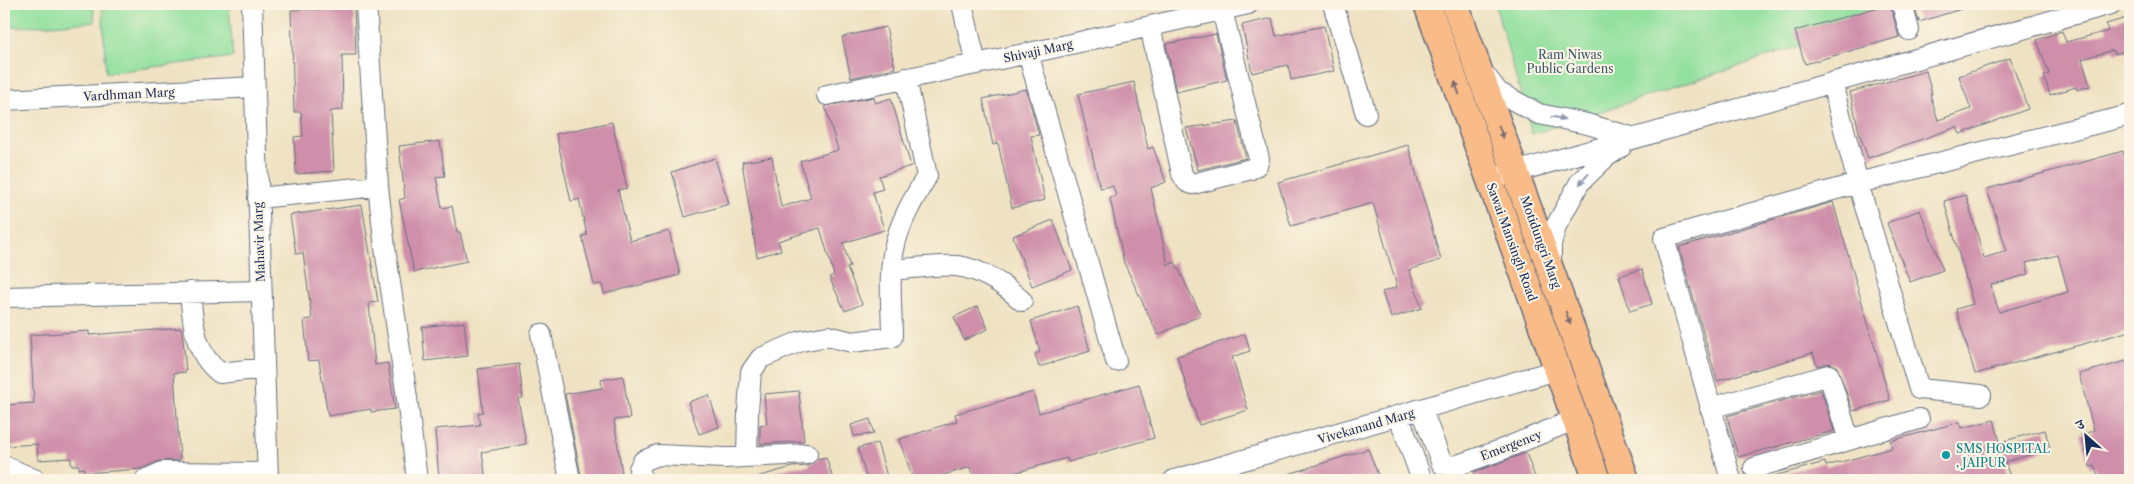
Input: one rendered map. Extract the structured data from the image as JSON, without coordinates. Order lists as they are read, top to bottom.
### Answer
{
  "streets": {
    "main road": ["Sawai Mansingh Road", "Motidungri Marg"],
    "street": [
      "Shivaji Marg",
      "Vardhman Marg",
      "Mahavir Marg",
      "Vivekanand Marg",
      "Emergency"
    ]
  },
  "crossings": [
    ["Vardhman Marg", "Mahavir Marg"],
    ["Sawai Mansingh Road", "Vivekanand Marg"],
    ["Sawai Mansingh Road", "Emergency"],
    ["Vivekanand Marg", "Emergency"]
  ],
  "one_way": ["Sawai Mansingh Road", "Motidungri Marg"],
  "parks": ["Ram Niwas Public Gardens"],
  "places": ["SMS HOSPITAL , JAIPUR"],
  "north": "top left"
}
